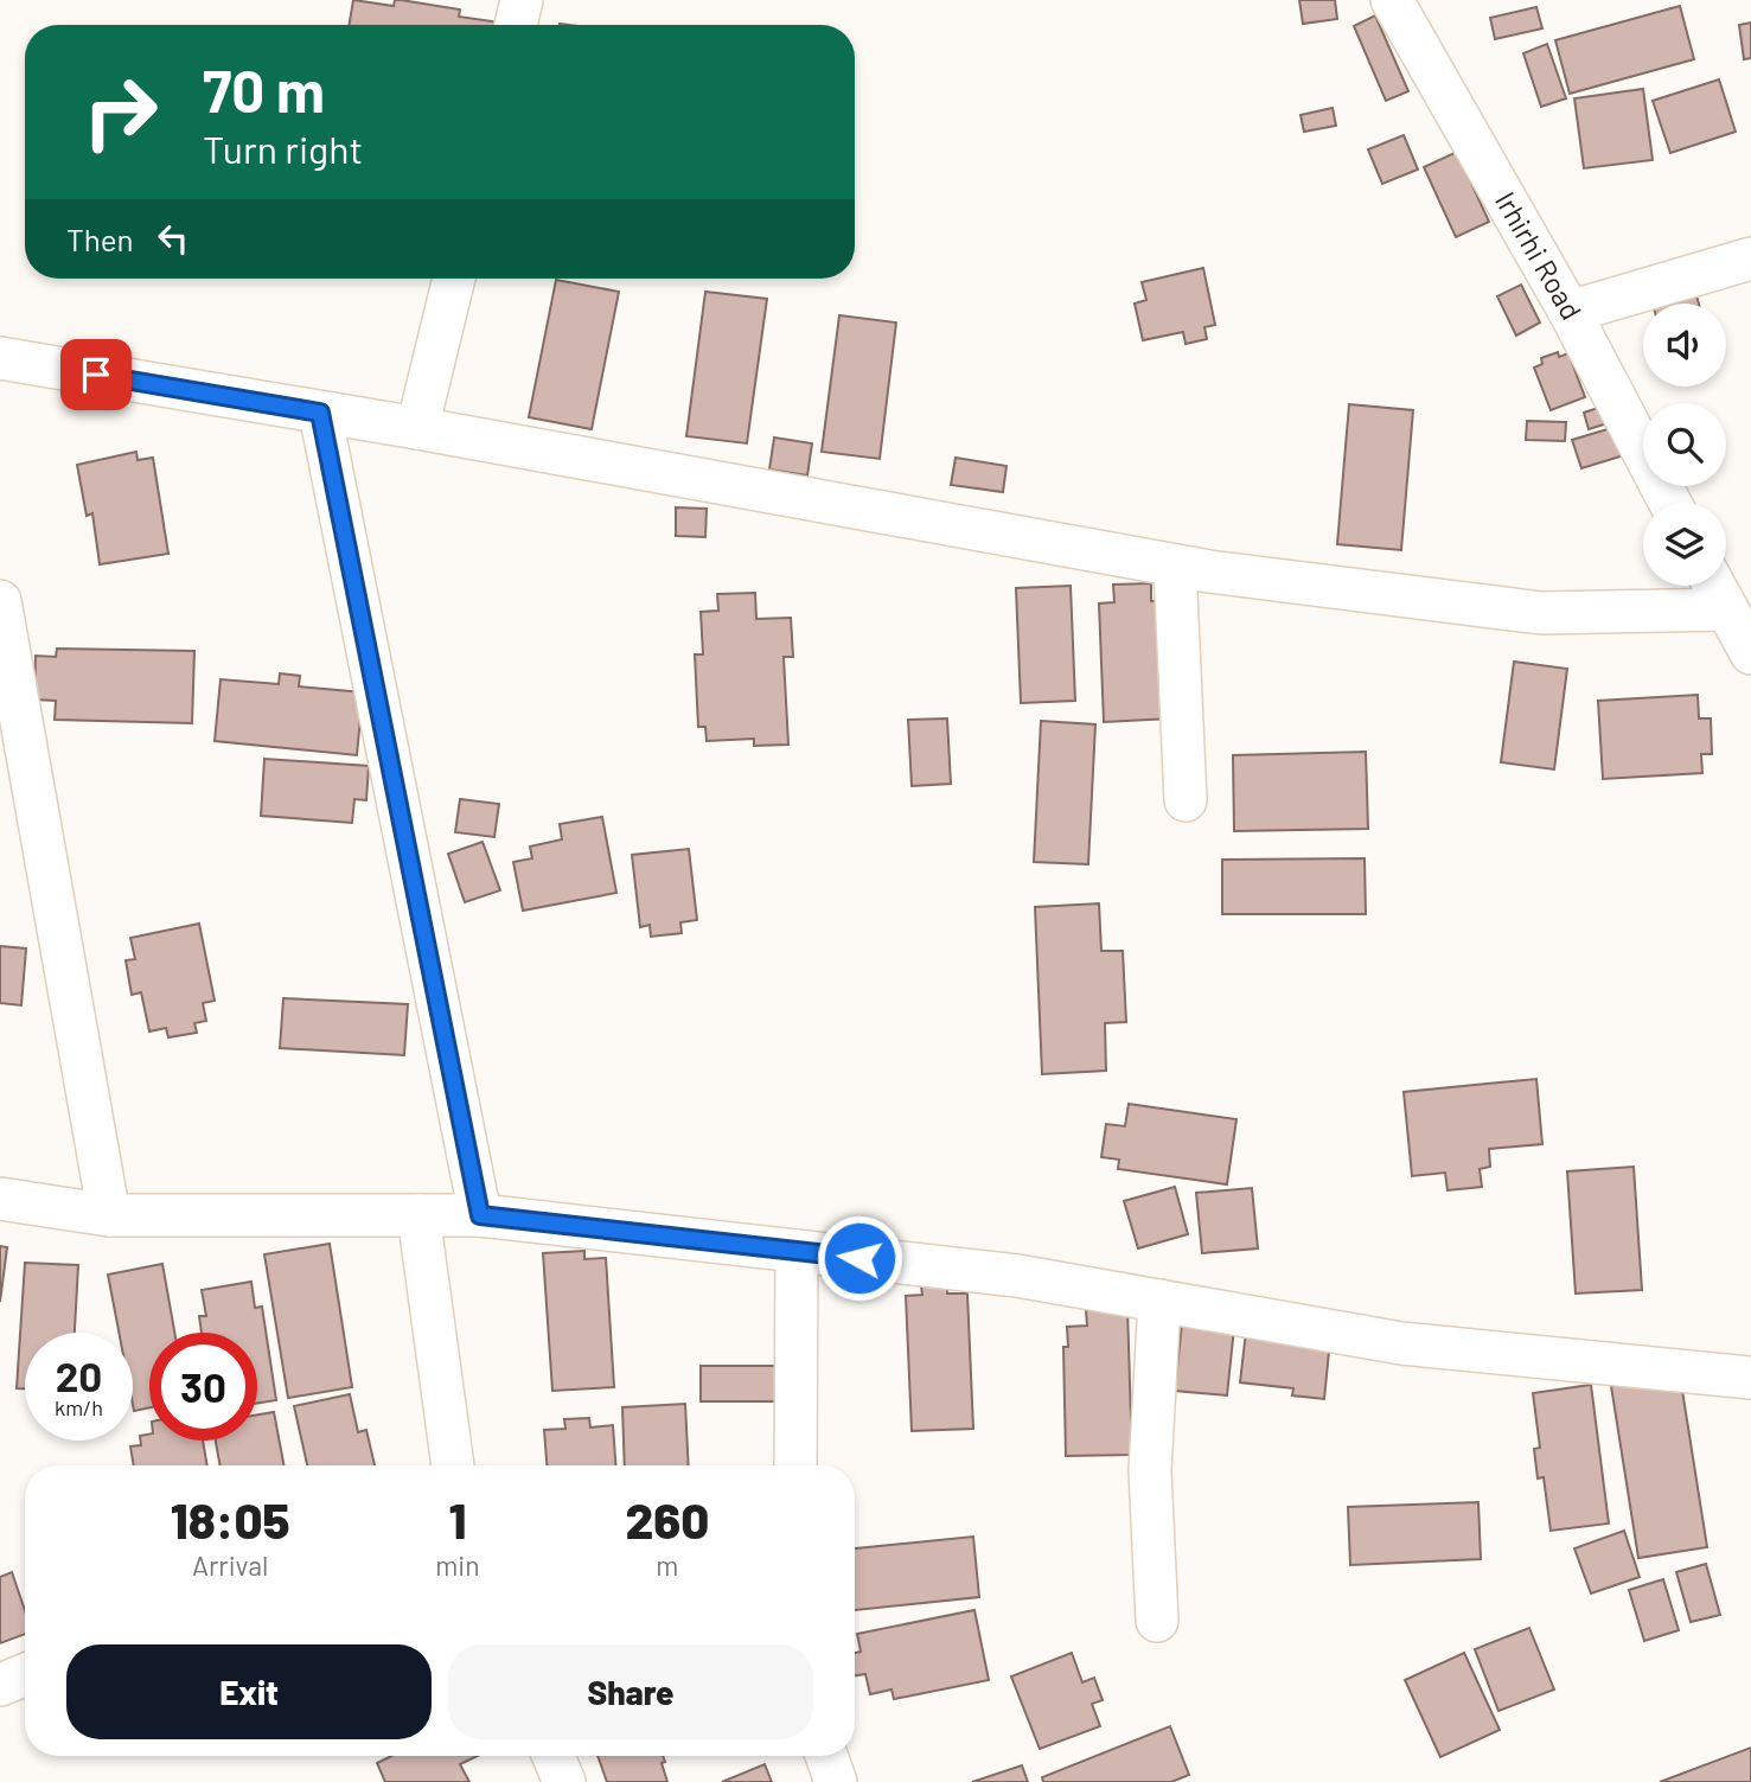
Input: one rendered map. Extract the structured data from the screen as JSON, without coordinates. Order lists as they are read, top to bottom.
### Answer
{
  "streets": {
    "street": ["Irhirhi Road"]
  },
  "page": {
    "turn": ["70 m", "Turn right"],
    "then": "Then",
    "speed": "20 km/h",
    "limit": "30",
    "eta": [
      "18:05",
      "Arrival",
      "1",
      "min",
      "260",
      "m"
    ],
    "buttons": ["Exit", "Share"]
  }
}
